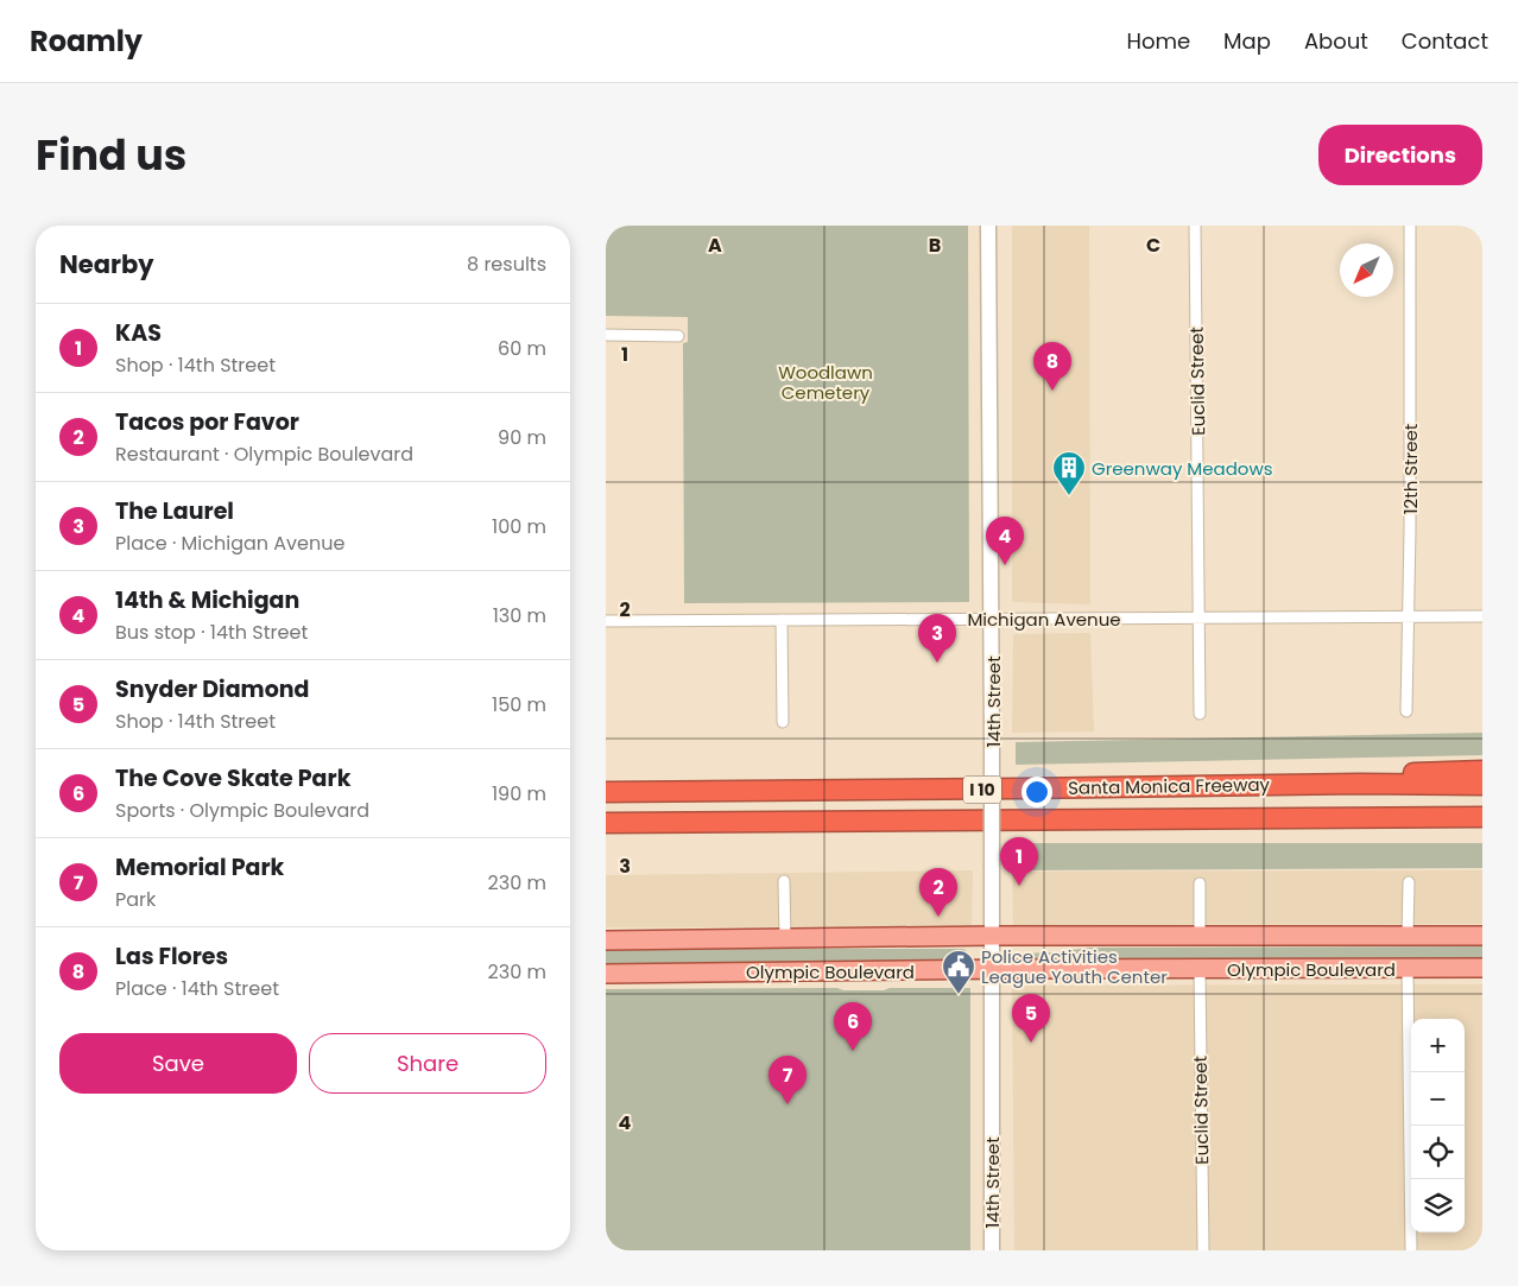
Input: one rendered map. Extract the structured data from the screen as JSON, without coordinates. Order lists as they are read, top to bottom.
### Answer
{
  "streets": {
    "highway": ["Santa Monica Freeway", "I 10"],
    "main road": ["Olympic Boulevard"],
    "street": [
      "Euclid Street",
      "12th Street",
      "Michigan Avenue",
      "14th Street"
    ]
  },
  "crossings": [
    ["Euclid Street", "Michigan Avenue"],
    ["Euclid Street", "Olympic Boulevard"],
    ["12th Street", "Michigan Avenue"],
    ["Michigan Avenue", "14th Street"],
    ["14th Street", "Olympic Boulevard"]
  ],
  "parks": ["Woodlawn Cemetery"],
  "places": {
    "building": ["Greenway Meadows"],
    "public building": ["Police Activities League Youth Center"]
  },
  "north": "bottom left",
  "page": {
    "header": "Roamly",
    "nav": [
      "Home",
      "Map",
      "About",
      "Contact"
    ],
    "title": "Find us",
    "buttons": [
      "Directions",
      ["Save", "Share"]
    ],
    "heading": ["Nearby", "8 results"],
    "list": [
      {
        "mark": "1",
        "name": "KAS",
        "note": "Shop · 14th Street",
        "value": "60 m"
      },
      {
        "mark": "2",
        "name": "Tacos por Favor",
        "note": "Restaurant · Olympic Boulevard",
        "value": "90 m"
      },
      {
        "mark": "3",
        "name": "The Laurel",
        "note": "Place · Michigan Avenue",
        "value": "100 m"
      },
      {
        "mark": "4",
        "name": "14th & Michigan",
        "note": "Bus stop · 14th Street",
        "value": "130 m"
      },
      {
        "mark": "5",
        "name": "Snyder Diamond",
        "note": "Shop · 14th Street",
        "value": "150 m"
      },
      {
        "mark": "6",
        "name": "The Cove Skate Park",
        "note": "Sports · Olympic Boulevard",
        "value": "190 m"
      },
      {
        "mark": "7",
        "name": "Memorial Park",
        "note": "Park",
        "value": "230 m"
      },
      {
        "mark": "8",
        "name": "Las Flores",
        "note": "Place · 14th Street",
        "value": "230 m"
      }
    ],
    "pins": [
      "8",
      "4",
      "3",
      "1",
      "2",
      "5",
      "6",
      "7"
    ],
    "map_buttons": ["+", "−"]
  },
  "grid": {
    "columns": ["A", "B", "C"],
    "rows": [
      "1",
      "2",
      "3",
      "4"
    ]
  }
}
